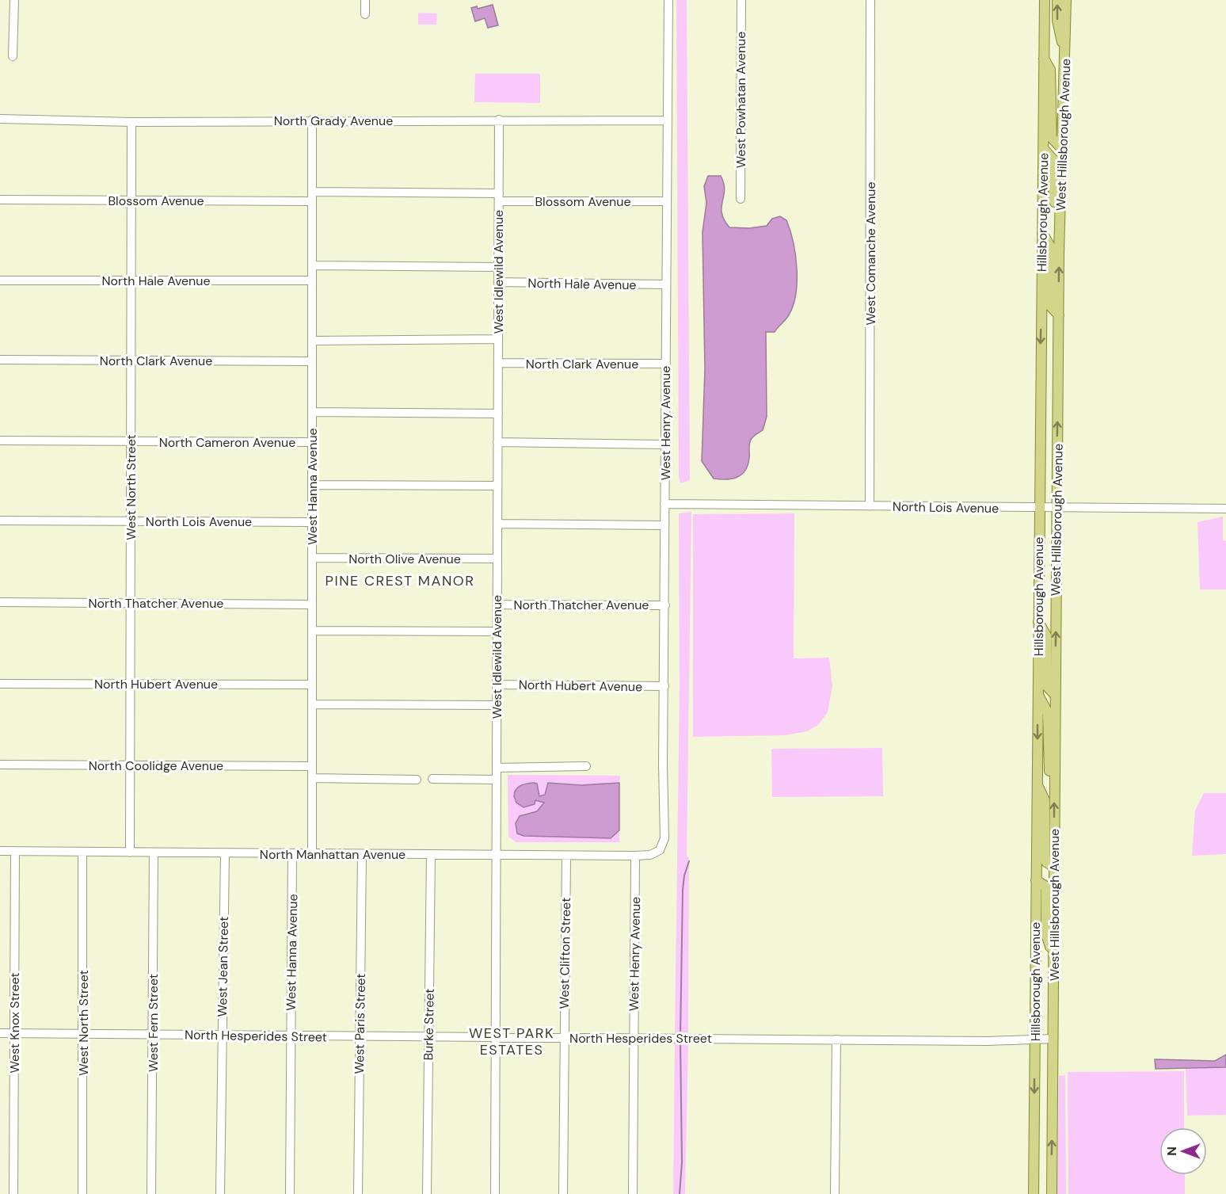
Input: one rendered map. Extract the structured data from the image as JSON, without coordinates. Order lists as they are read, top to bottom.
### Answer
{
  "streets": {
    "main road": ["West Hillsborough Avenue", "Hillsborough Avenue"],
    "street": [
      "West Powhatan Avenue",
      "North Grady Avenue",
      "Blossom Avenue",
      "West Comanche Avenue",
      "West Idlewild Avenue",
      "North Hale Avenue",
      "North Clark Avenue",
      "West Henry Avenue",
      "North Cameron Avenue",
      "West Hanna Avenue",
      "West North Street",
      "North Lois Avenue",
      "North Olive Avenue",
      "North Thatcher Avenue",
      "North Hubert Avenue",
      "North Coolidge Avenue",
      "North Manhattan Avenue",
      "West Clifton Street",
      "West Jean Street",
      "West Knox Street",
      "West Fern Street",
      "West Paris Street",
      "Burke Street",
      "North Hesperides Street"
    ]
  },
  "crossings": [
    ["North Grady Avenue", "West Idlewild Avenue"],
    ["North Grady Avenue", "West Henry Avenue"],
    ["North Grady Avenue", "West Hanna Avenue"],
    ["North Grady Avenue", "West North Street"],
    ["West Hillsborough Avenue", "Hillsborough Avenue"],
    ["West Hillsborough Avenue", "North Lois Avenue"],
    ["West Hillsborough Avenue", "North Hesperides Street"],
    ["Blossom Avenue", "West Idlewild Avenue"],
    ["Blossom Avenue", "West Henry Avenue"],
    ["Blossom Avenue", "West Hanna Avenue"],
    ["Blossom Avenue", "West North Street"],
    ["Hillsborough Avenue", "North Lois Avenue"],
    ["Hillsborough Avenue", "North Hesperides Street"],
    ["West Comanche Avenue", "North Lois Avenue"],
    ["West Idlewild Avenue", "North Hale Avenue"],
    ["West Idlewild Avenue", "North Clark Avenue"],
    ["West Idlewild Avenue", "North Olive Avenue"],
    ["West Idlewild Avenue", "North Thatcher Avenue"],
    ["West Idlewild Avenue", "North Hubert Avenue"],
    ["West Idlewild Avenue", "North Manhattan Avenue"],
    ["West Idlewild Avenue", "North Hesperides Street"],
    ["North Hale Avenue", "West Henry Avenue"],
    ["North Hale Avenue", "West Hanna Avenue"],
    ["North Hale Avenue", "West North Street"],
    ["North Clark Avenue", "West Henry Avenue"],
    ["North Clark Avenue", "West Hanna Avenue"],
    ["North Clark Avenue", "West North Street"],
    ["West Henry Avenue", "North Lois Avenue"],
    ["West Henry Avenue", "North Thatcher Avenue"],
    ["West Henry Avenue", "North Hubert Avenue"],
    ["West Henry Avenue", "North Manhattan Avenue"],
    ["West Henry Avenue", "North Hesperides Street"],
    ["North Cameron Avenue", "West Hanna Avenue"],
    ["North Cameron Avenue", "West North Street"],
    ["West Hanna Avenue", "North Lois Avenue"],
    ["West Hanna Avenue", "North Olive Avenue"],
    ["West Hanna Avenue", "North Thatcher Avenue"],
    ["West Hanna Avenue", "North Hubert Avenue"],
    ["West Hanna Avenue", "North Coolidge Avenue"],
    ["West Hanna Avenue", "North Manhattan Avenue"],
    ["West Hanna Avenue", "North Hesperides Street"],
    ["West North Street", "North Lois Avenue"],
    ["West North Street", "North Thatcher Avenue"],
    ["West North Street", "North Hubert Avenue"],
    ["West North Street", "North Coolidge Avenue"],
    ["West North Street", "North Manhattan Avenue"],
    ["West North Street", "North Hesperides Street"],
    ["North Manhattan Avenue", "West Clifton Street"],
    ["North Manhattan Avenue", "West Jean Street"],
    ["North Manhattan Avenue", "West Knox Street"],
    ["North Manhattan Avenue", "West Fern Street"],
    ["North Manhattan Avenue", "West Paris Street"],
    ["North Manhattan Avenue", "Burke Street"],
    ["West Clifton Street", "North Hesperides Street"],
    ["West Jean Street", "North Hesperides Street"],
    ["West Knox Street", "North Hesperides Street"],
    ["West Fern Street", "North Hesperides Street"],
    ["West Paris Street", "North Hesperides Street"],
    ["Burke Street", "North Hesperides Street"]
  ],
  "districts": ["PINE CREST MANOR", "WEST PARK ESTATES"],
  "north": "left"
}
